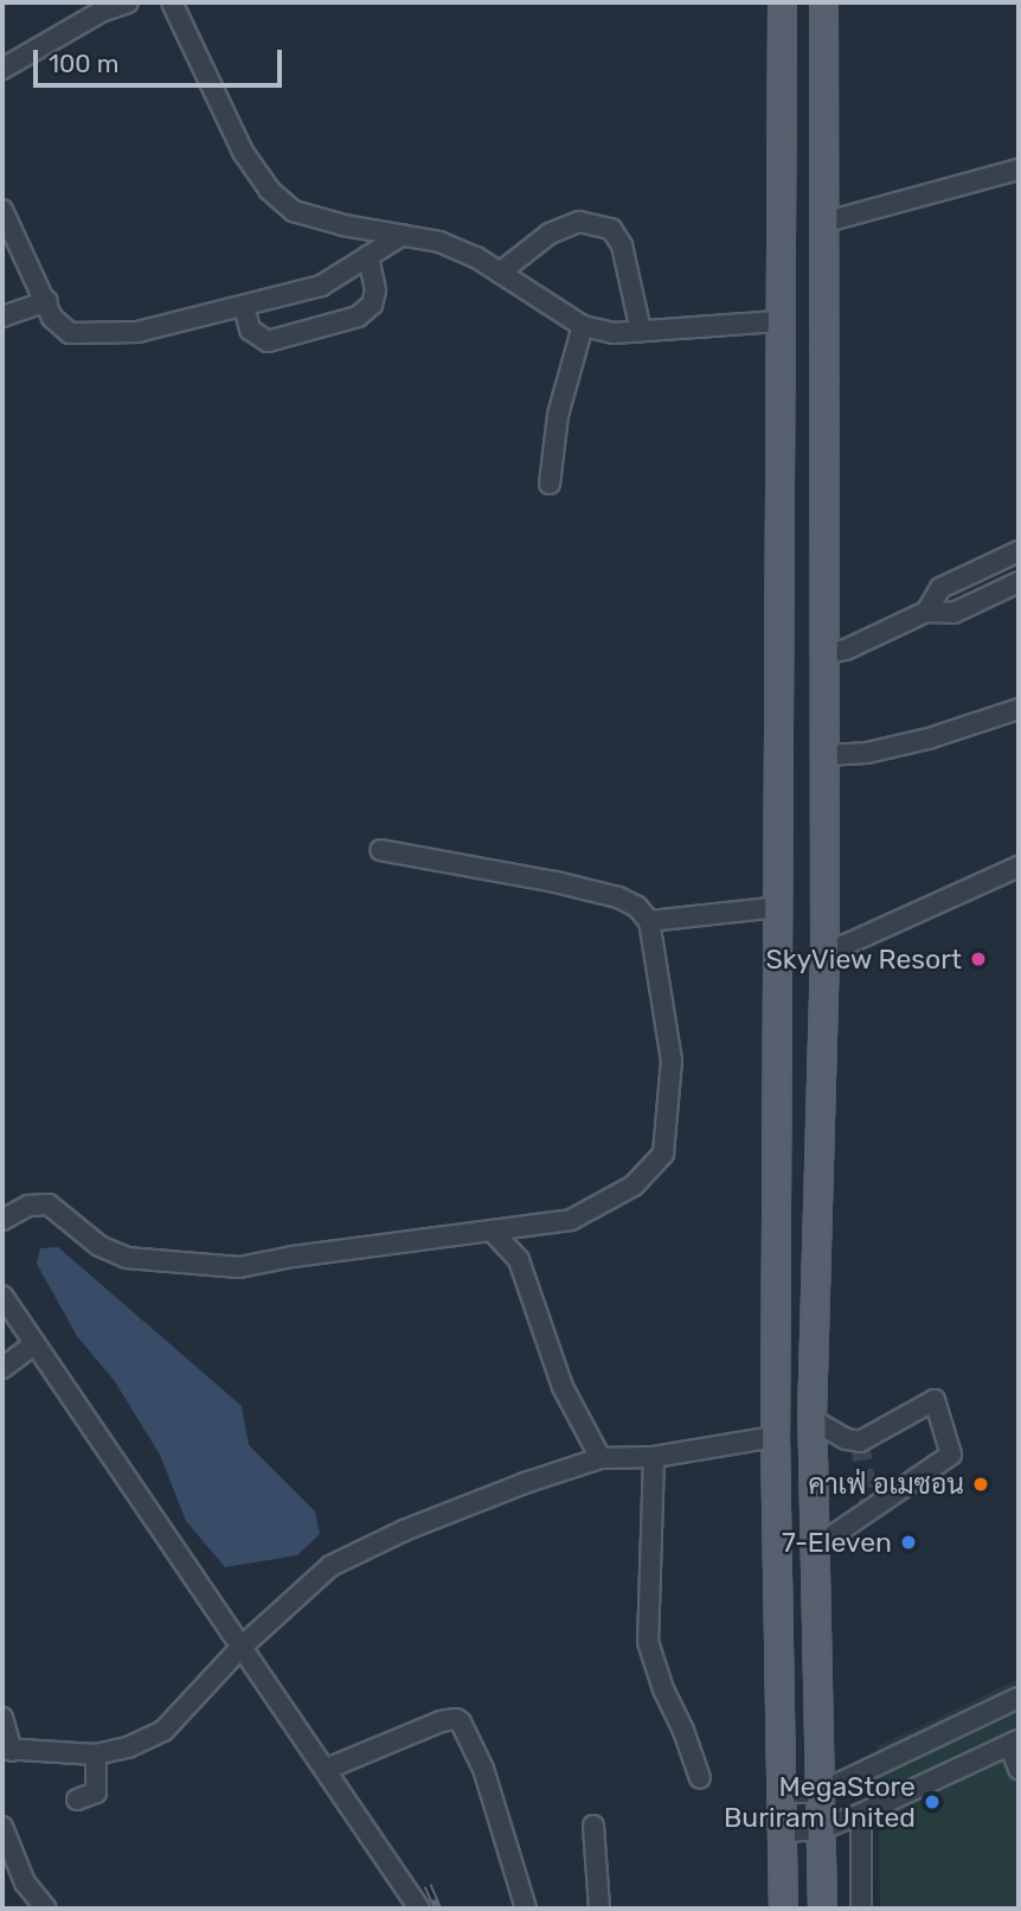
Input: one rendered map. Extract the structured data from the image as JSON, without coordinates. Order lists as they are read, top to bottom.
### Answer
{
  "places": [
    "SkyView Resort",
    "คาเฟ่ อเมซอน",
    "7-Eleven",
    "MegaStore Buriram United"
  ],
  "scale_bar": "100 m"
}
